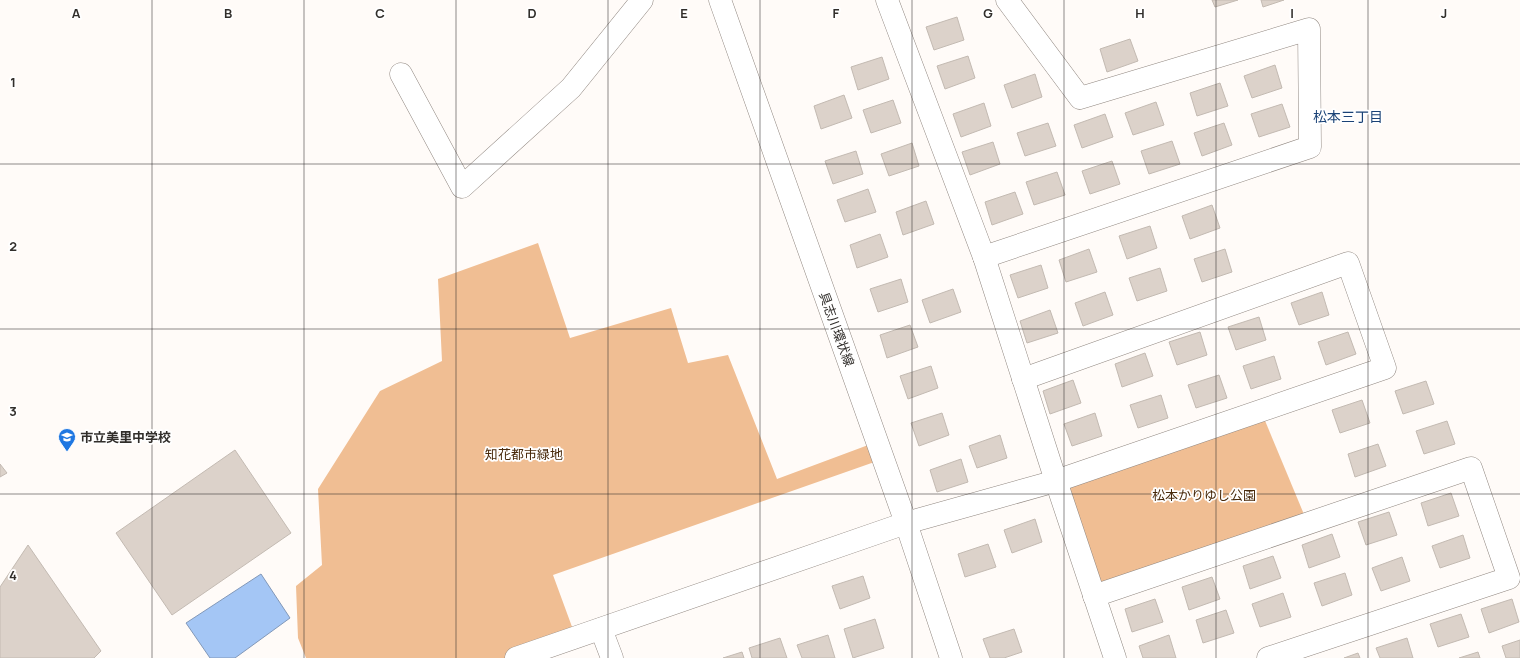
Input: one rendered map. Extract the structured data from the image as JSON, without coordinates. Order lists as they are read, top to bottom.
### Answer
{
  "streets": {
    "street": ["具志川環状線"]
  },
  "districts": ["松本三丁目"],
  "parks": ["知花都市緑地", "松本かりゆし公園"],
  "places": {
    "school or university": ["市立美里中学校"]
  },
  "grid": {
    "columns": [
      "A",
      "B",
      "C",
      "D",
      "E",
      "F",
      "G",
      "H",
      "I",
      "J"
    ],
    "rows": [
      "1",
      "2",
      "3",
      "4"
    ]
  }
}
